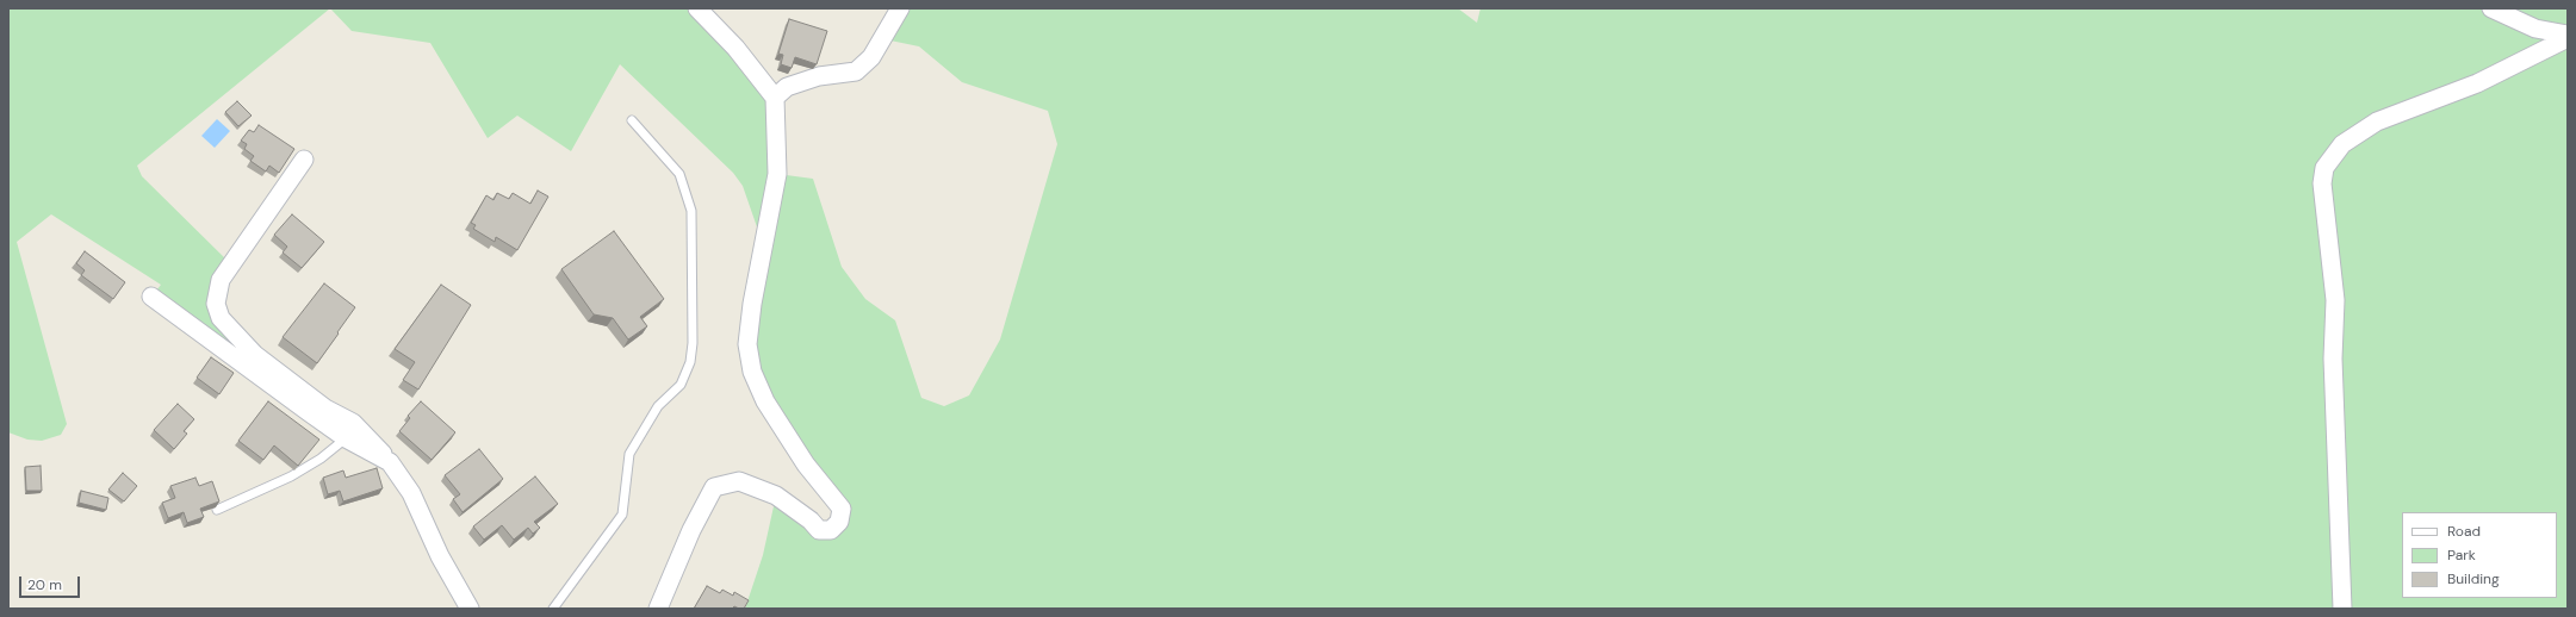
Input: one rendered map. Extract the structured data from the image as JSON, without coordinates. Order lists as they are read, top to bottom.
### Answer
{
  "legend": ["Road", "Park", "Building"],
  "scale_bar": "20 m"
}
